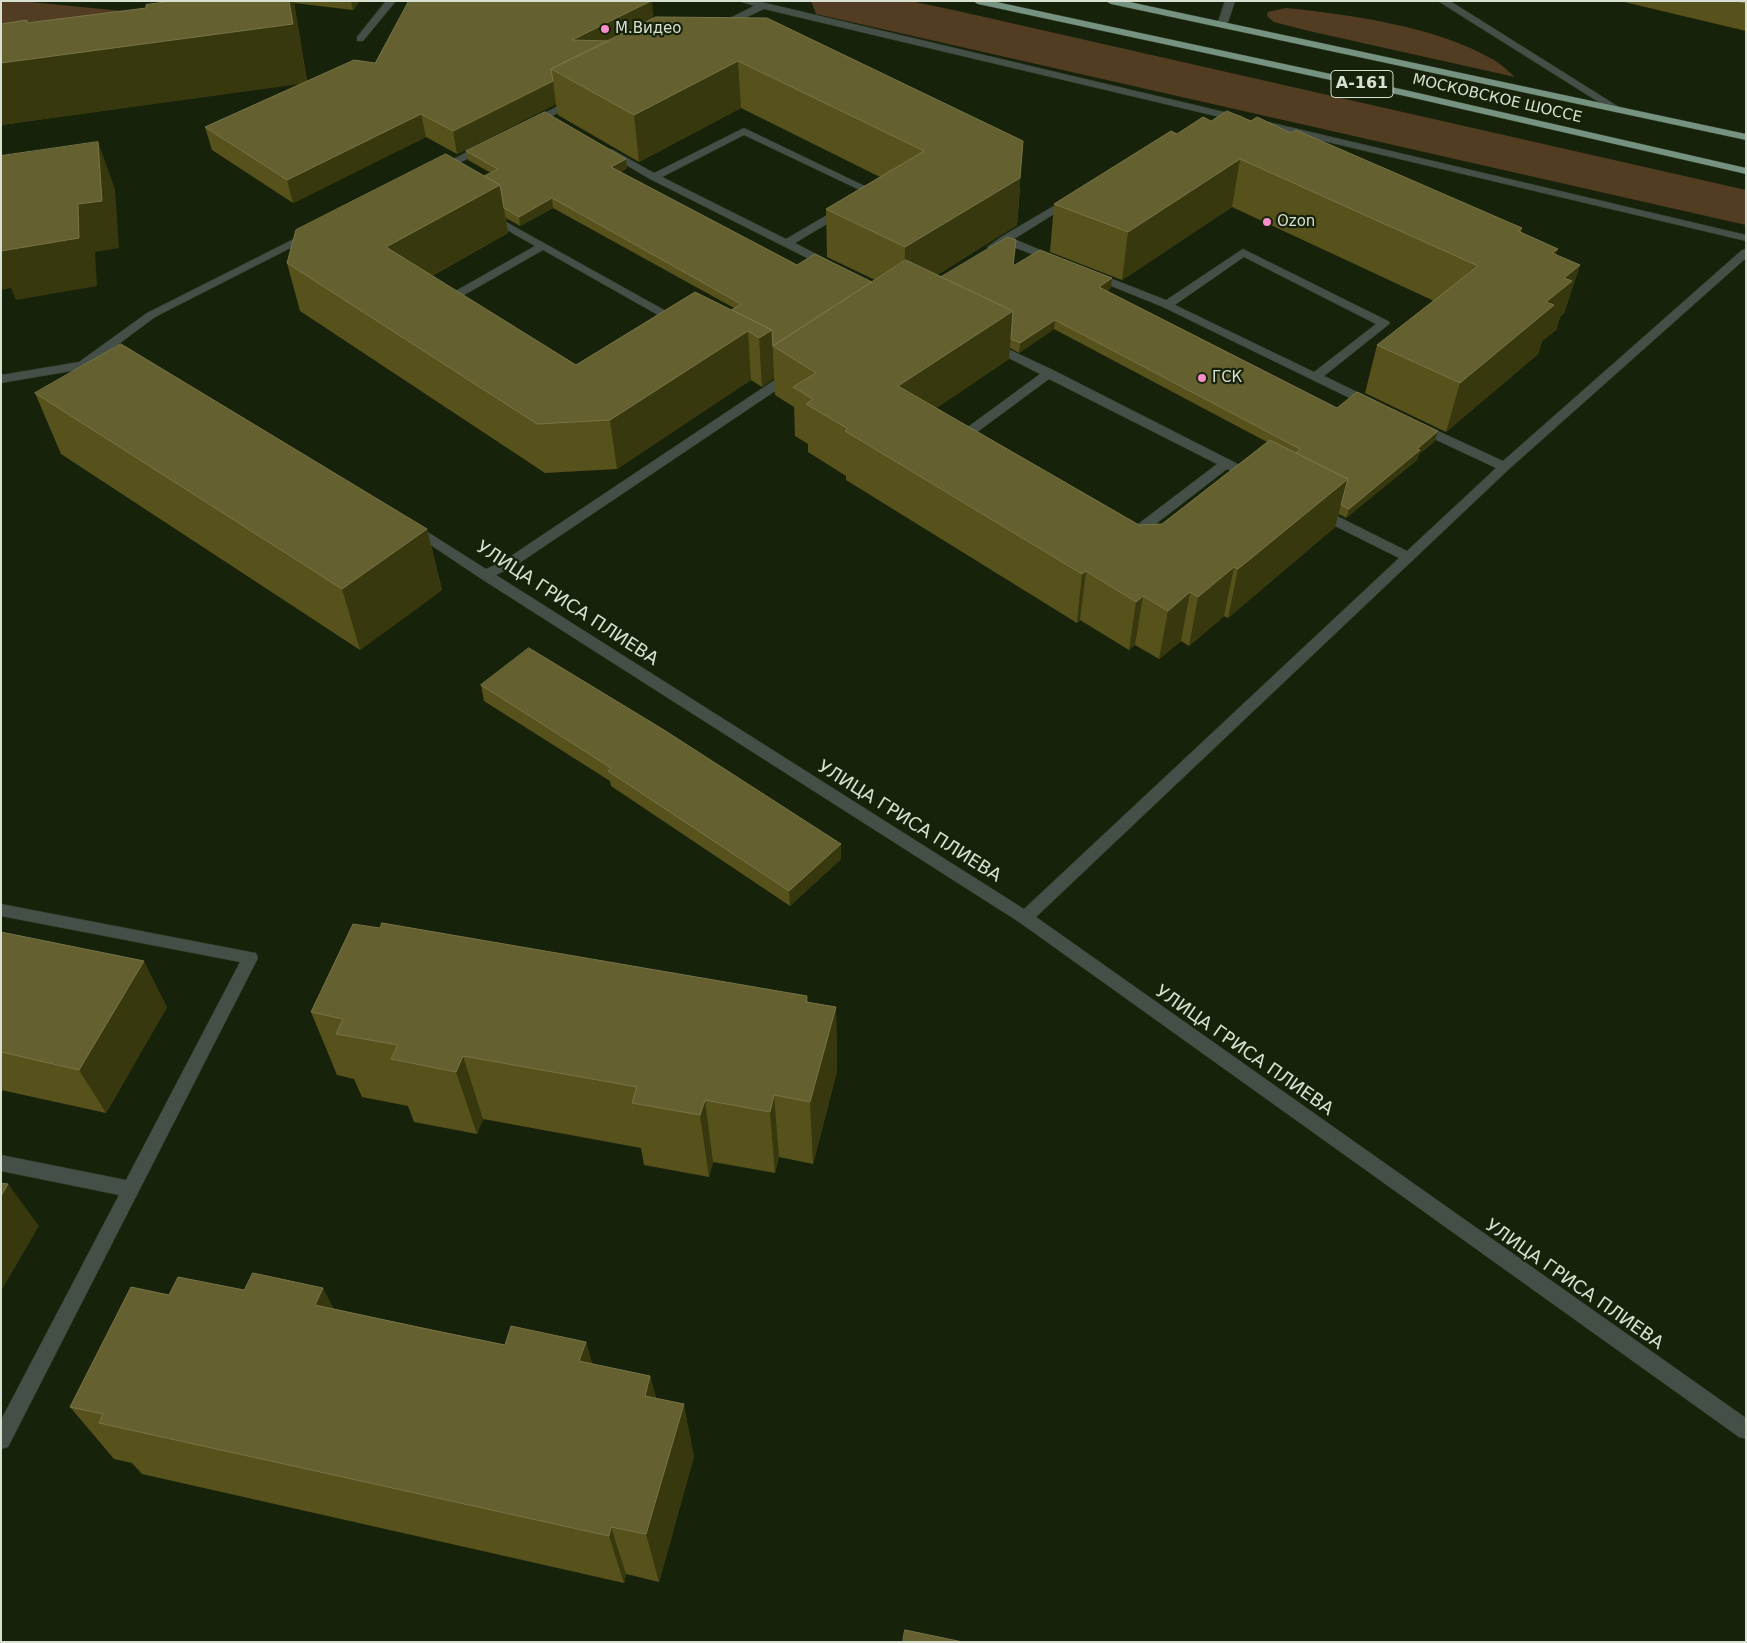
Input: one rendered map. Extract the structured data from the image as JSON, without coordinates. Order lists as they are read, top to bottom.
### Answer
{
  "streets": {
    "highway": ["А-161", "МОСКОВСКОЕ ШОССЕ"],
    "street": ["УЛИЦА ГРИСА ПЛИЕВА"]
  },
  "places": ["М.Видео", "Ozon", "ГСК"]
}
